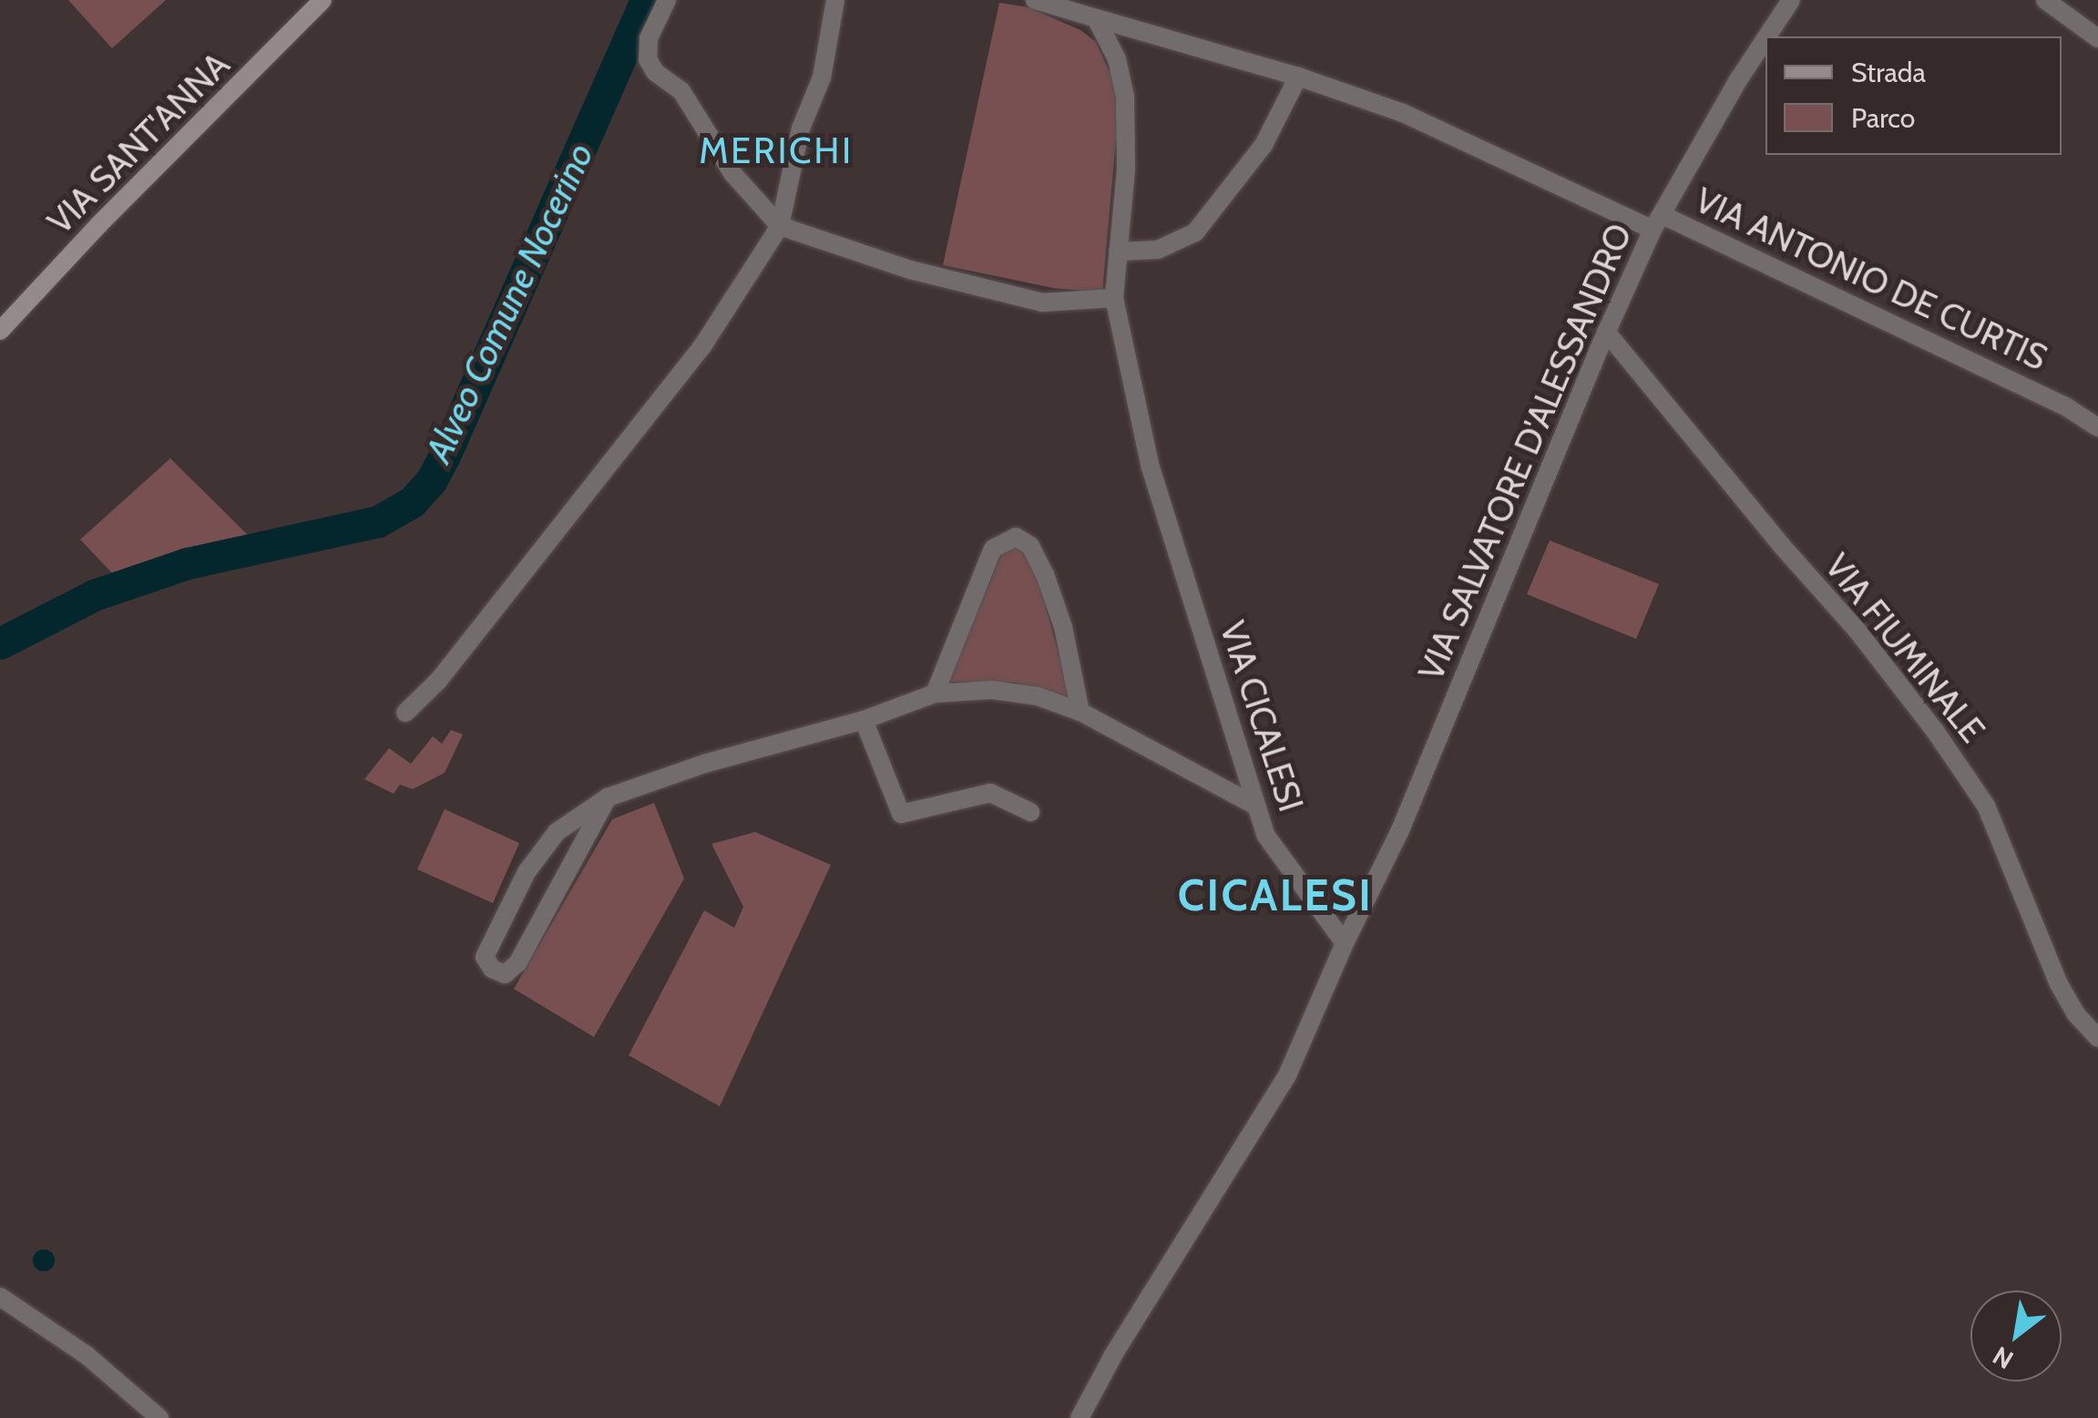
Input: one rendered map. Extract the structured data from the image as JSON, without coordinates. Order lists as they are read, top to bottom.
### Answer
{
  "streets": {
    "main road": ["VIA SANT'ANNA"],
    "street": [
      "VIA ANTONIO DE CURTIS",
      "VIA SALVATORE D'ALESSANDRO",
      "VIA FIUMINALE",
      "VIA CICALESI"
    ]
  },
  "crossings": [
    ["VIA ANTONIO DE CURTIS", "VIA SALVATORE D'ALESSANDRO"],
    ["VIA ANTONIO DE CURTIS", "VIA CICALESI"],
    ["VIA SALVATORE D'ALESSANDRO", "VIA FIUMINALE"],
    ["VIA SALVATORE D'ALESSANDRO", "VIA CICALESI"]
  ],
  "districts": ["MERICHI", "CICALESI"],
  "water": ["Alveo Comune Nocerino"],
  "legend": ["Strada", "Parco"],
  "north": "bottom left"
}
